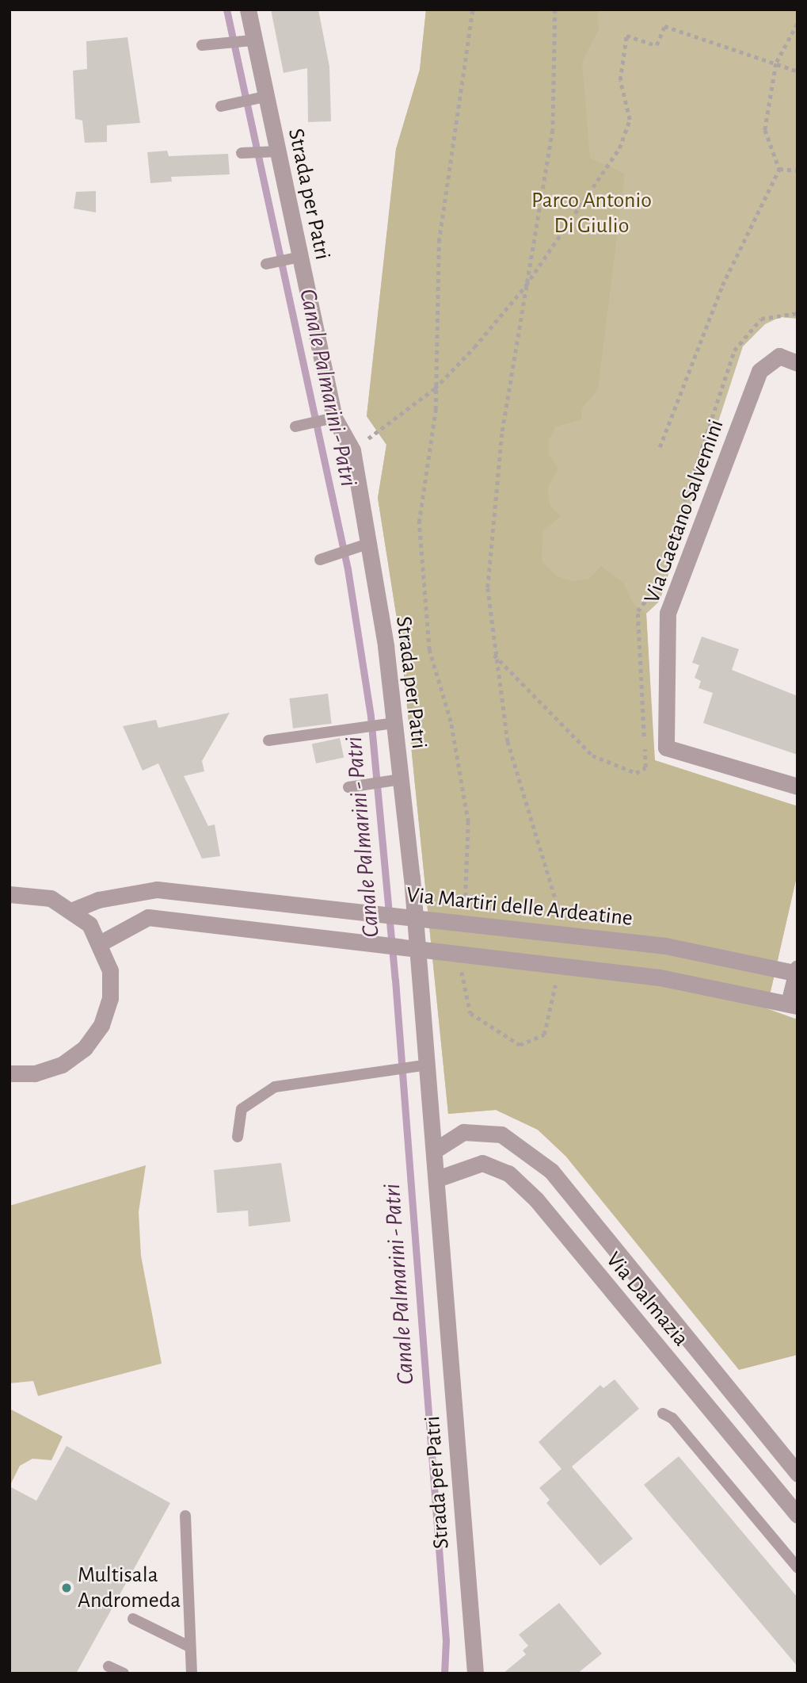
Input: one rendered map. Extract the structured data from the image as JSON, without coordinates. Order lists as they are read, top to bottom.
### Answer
{
  "streets": {
    "street": [
      "Strada per Patri",
      "Via Gaetano Salvemini",
      "Via Martiri delle Ardeatine",
      "Via Dalmazia"
    ]
  },
  "crossings": [
    ["Strada per Patri", "Via Dalmazia"]
  ],
  "water": ["Canale Palmarini - Patri"],
  "parks": ["Parco Antonio Di Giulio"],
  "places": ["Multisala Andromeda"]
}
